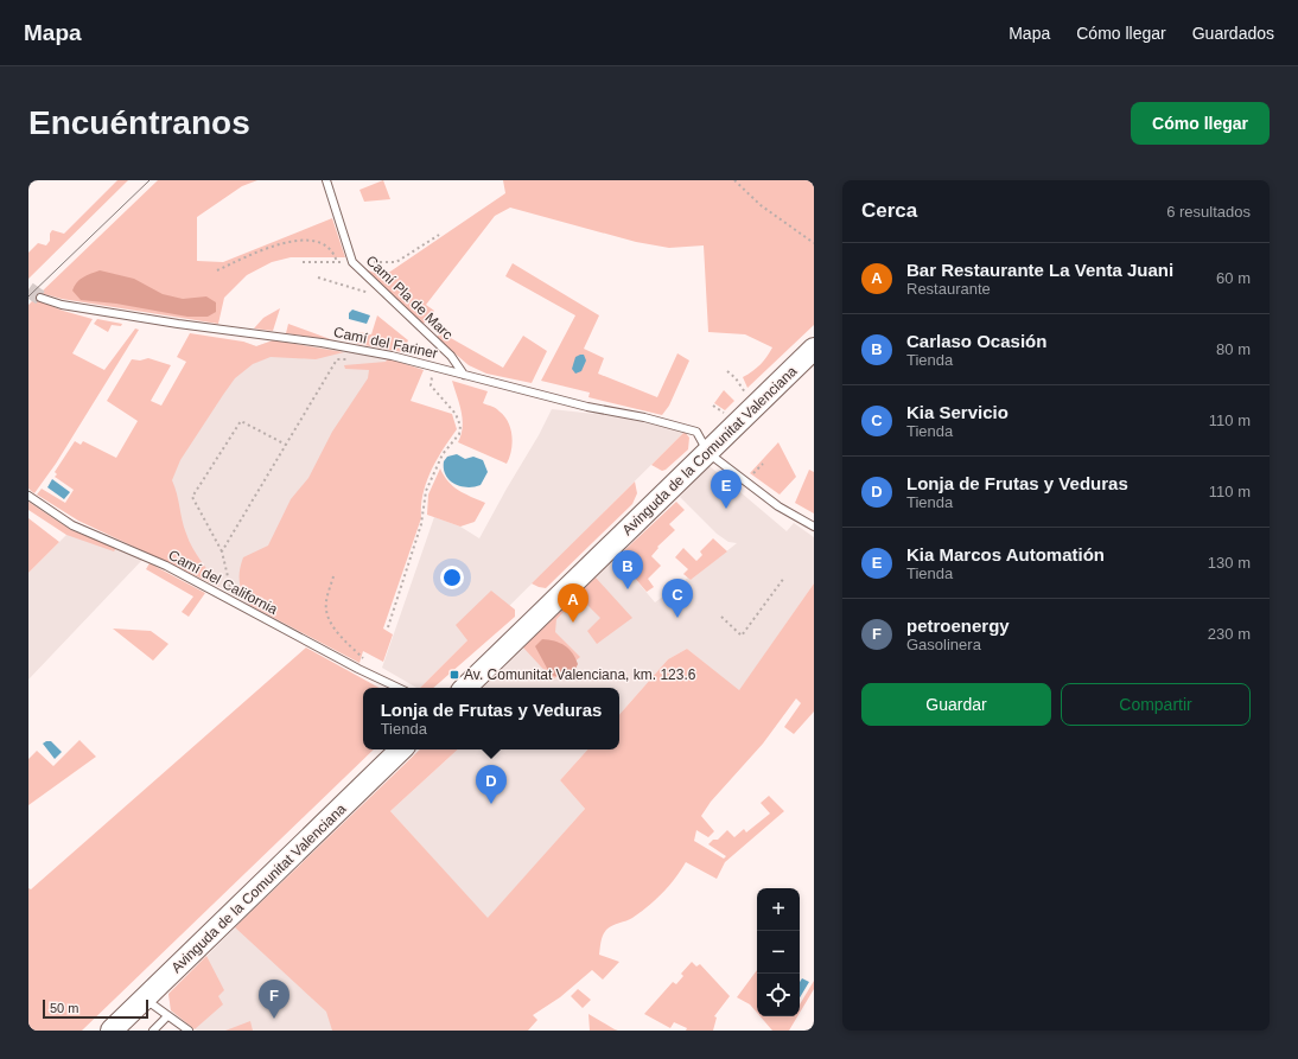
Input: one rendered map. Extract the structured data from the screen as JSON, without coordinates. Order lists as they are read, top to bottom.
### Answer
{
  "streets": {
    "main road": ["Avinguda de la Comunitat Valenciana"],
    "lane": ["Camí Pla de Marc", "Camí del Fariner", "Camí del California"]
  },
  "crossings": [
    ["Camí Pla de Marc", "Camí del Fariner"],
    ["Camí del Fariner", "Avinguda de la Comunitat Valenciana"]
  ],
  "places": {
    "transit": ["Av. Comunitat Valenciana, km. 123.6"]
  },
  "scale_bar": "50 m",
  "page": {
    "header": "Mapa",
    "nav": ["Mapa", "Cómo llegar", "Guardados"],
    "buttons": [
      "Cómo llegar",
      ["Guardar", "Compartir"]
    ],
    "title": "Encuéntranos",
    "heading": ["Cerca", "6 resultados"],
    "list": [
      {
        "mark": "A",
        "name": "Bar Restaurante La Venta Juani",
        "note": "Restaurante",
        "value": "60 m"
      },
      {
        "mark": "B",
        "name": "Carlaso Ocasión",
        "note": "Tienda",
        "value": "80 m"
      },
      {
        "mark": "C",
        "name": "Kia Servicio",
        "note": "Tienda",
        "value": "110 m"
      },
      {
        "mark": "D",
        "name": "Lonja de Frutas y Veduras",
        "note": "Tienda",
        "value": "110 m"
      },
      {
        "mark": "E",
        "name": "Kia Marcos Automatión",
        "note": "Tienda",
        "value": "130 m"
      },
      {
        "mark": "F",
        "name": "petroenergy",
        "note": "Gasolinera",
        "value": "230 m"
      }
    ],
    "pins": [
      "E",
      "B",
      "C",
      "A",
      "D",
      "F"
    ],
    "popup": ["Lonja de Frutas y Veduras", "Tienda"],
    "map_buttons": ["+", "−"],
    "scale": "50 m"
  }
}
